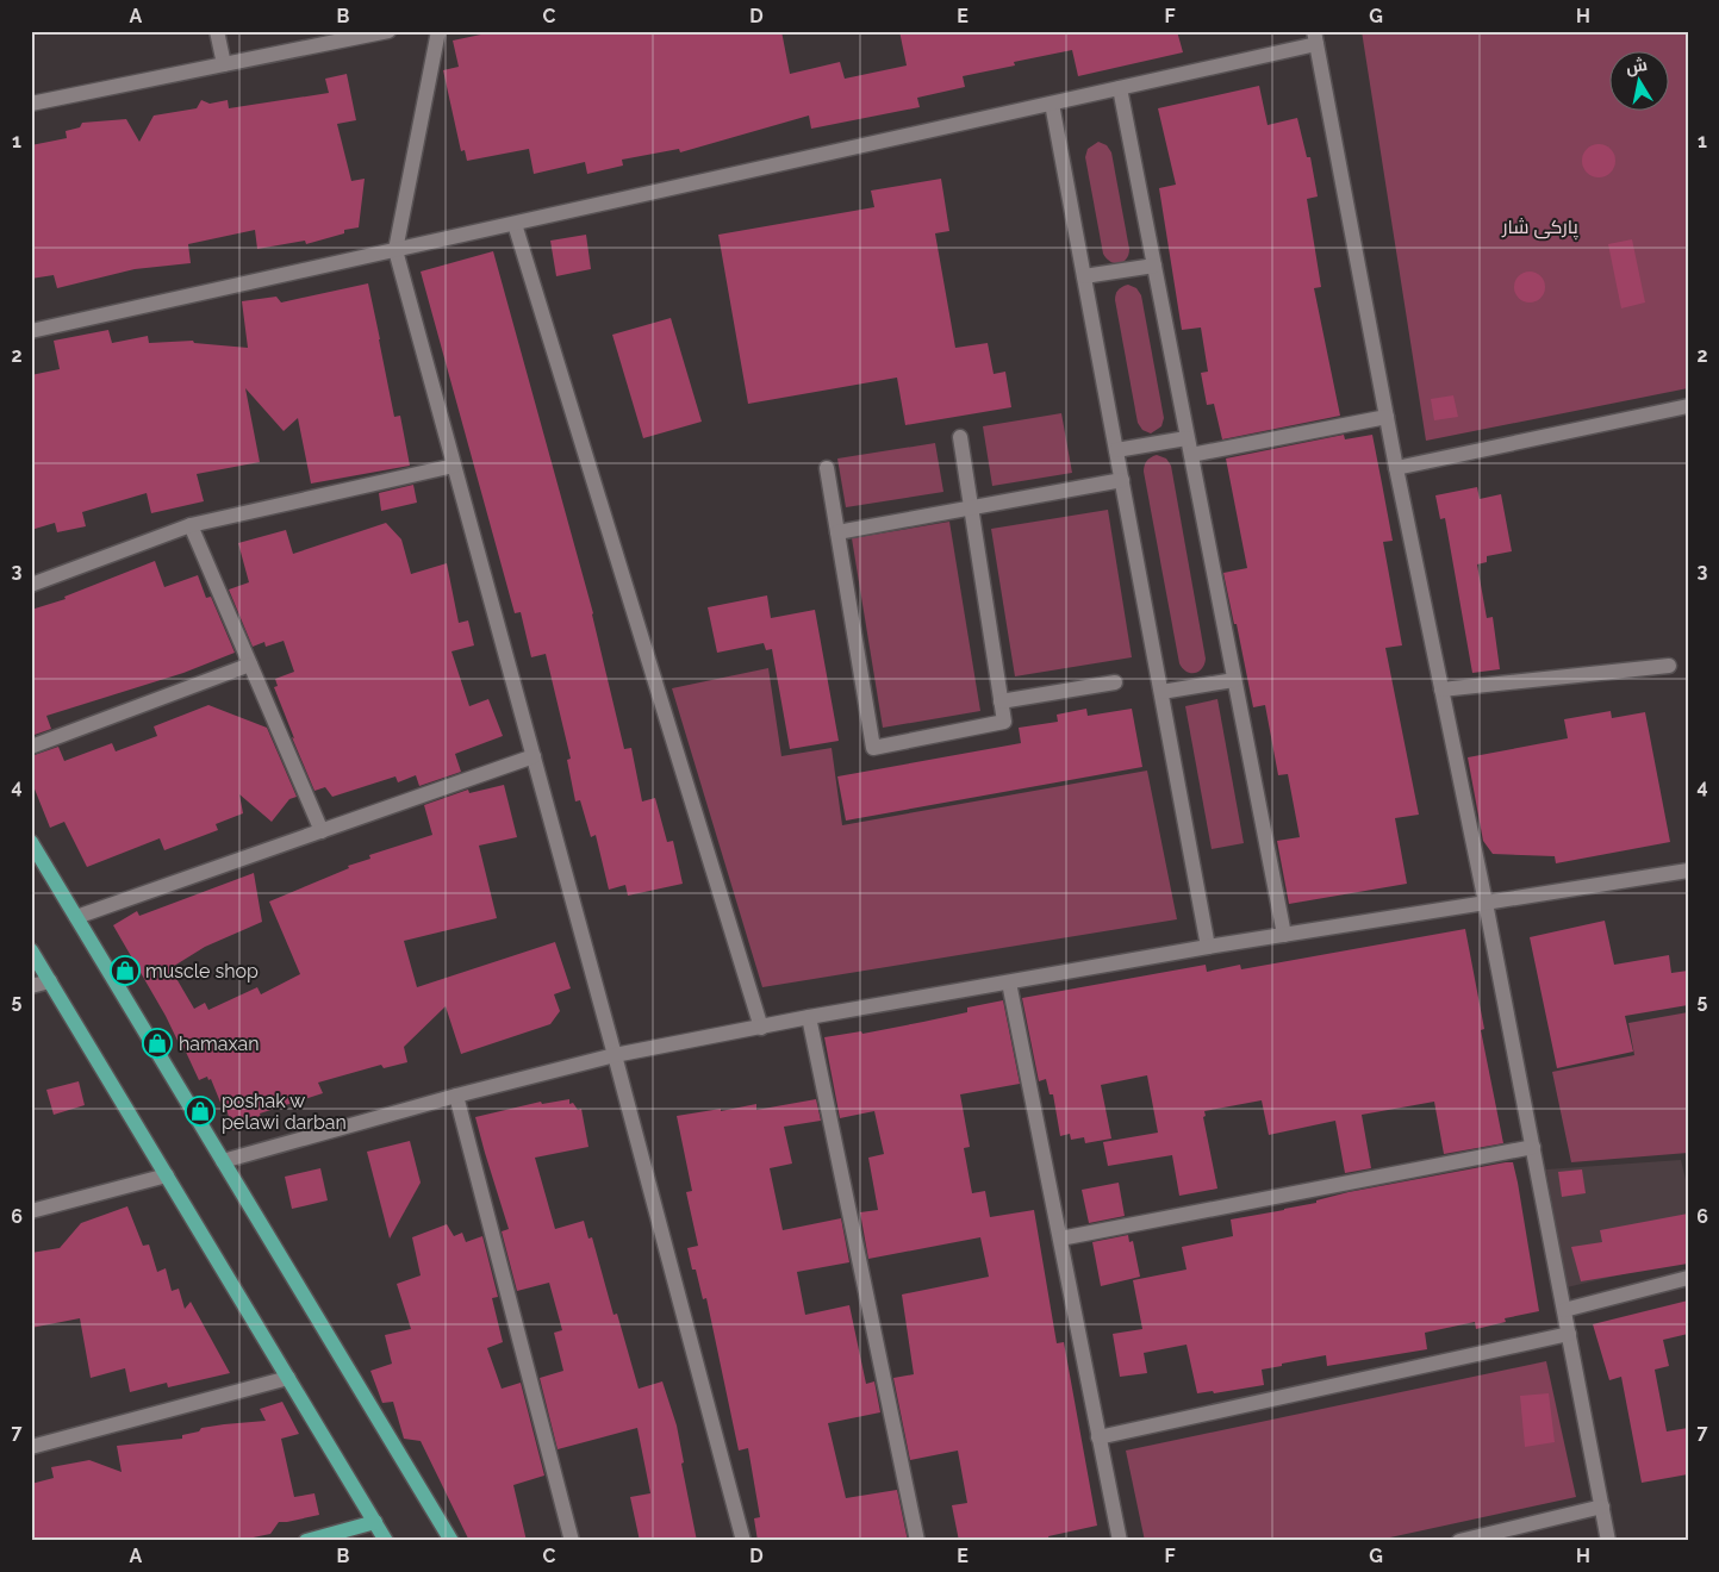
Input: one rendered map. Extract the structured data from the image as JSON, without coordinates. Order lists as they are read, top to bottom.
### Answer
{
  "parks": ["پاركى شار"],
  "places": {
    "shop": ["muscle shop", "hamaxan", "poshak w pelawi darban"]
  },
  "north": "top",
  "grid": {
    "columns": [
      "A",
      "B",
      "C",
      "D",
      "E",
      "F",
      "G",
      "H"
    ],
    "rows": [
      "1",
      "2",
      "3",
      "4",
      "5",
      "6",
      "7"
    ]
  }
}
